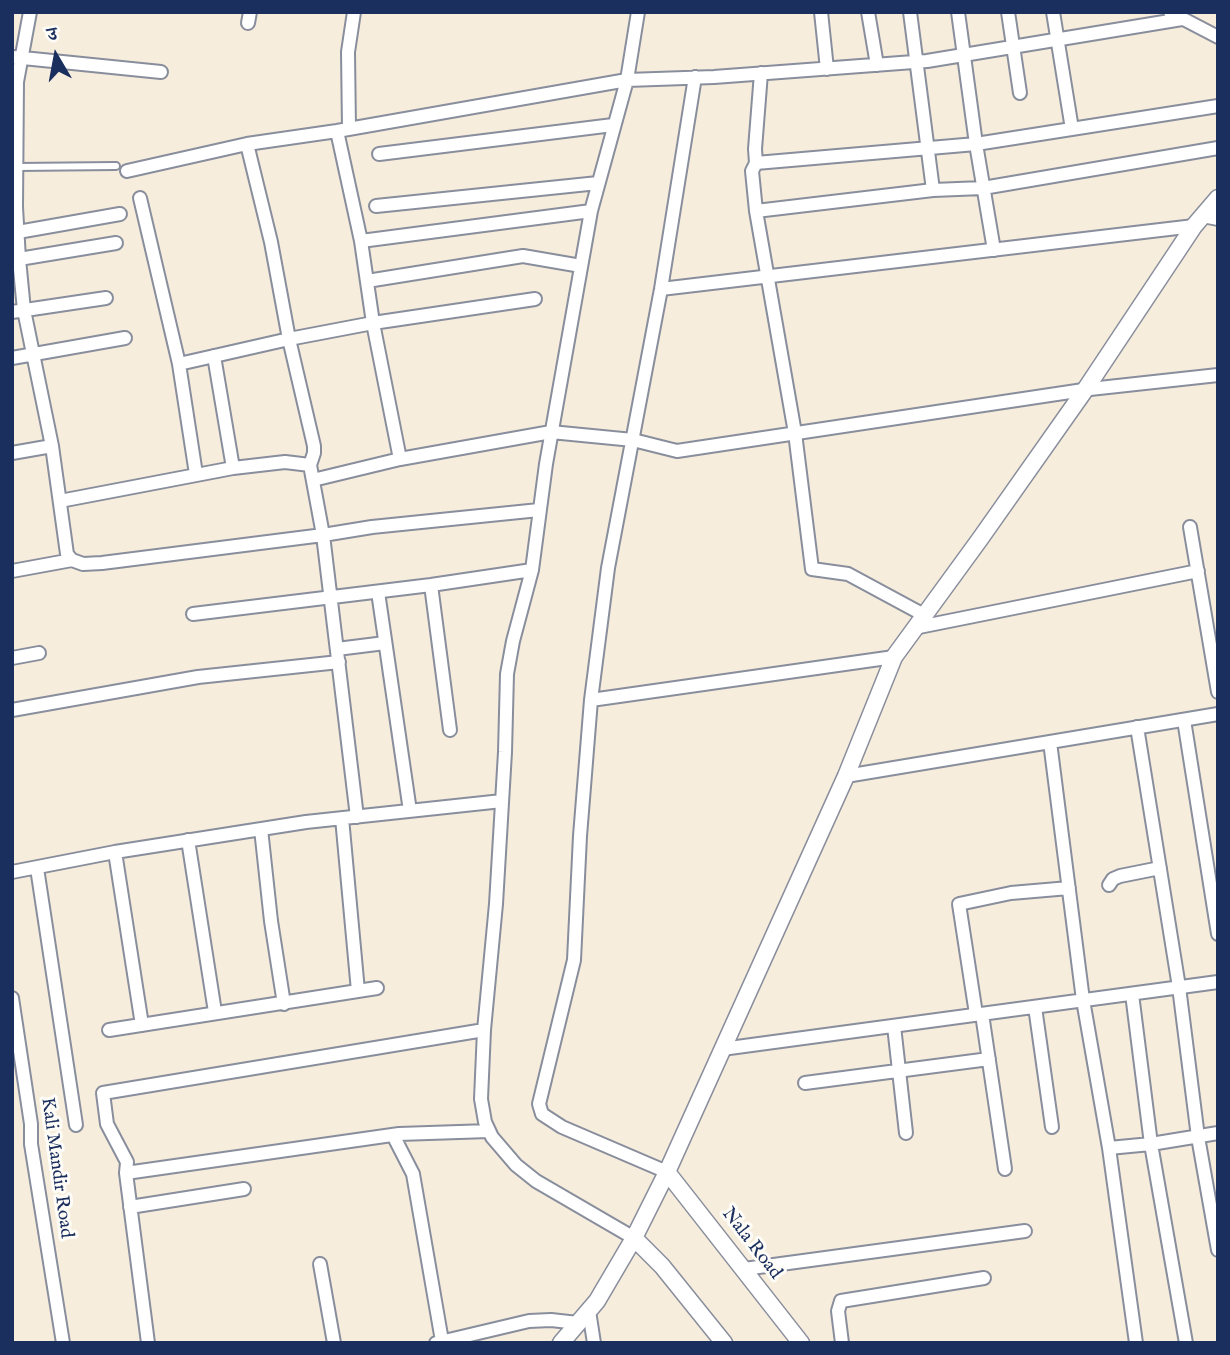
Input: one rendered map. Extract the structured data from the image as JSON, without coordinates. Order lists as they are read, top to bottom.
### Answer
{
  "streets": {
    "street": ["Kali Mandir Road", "Nala Road"]
  },
  "north": "top"
}
